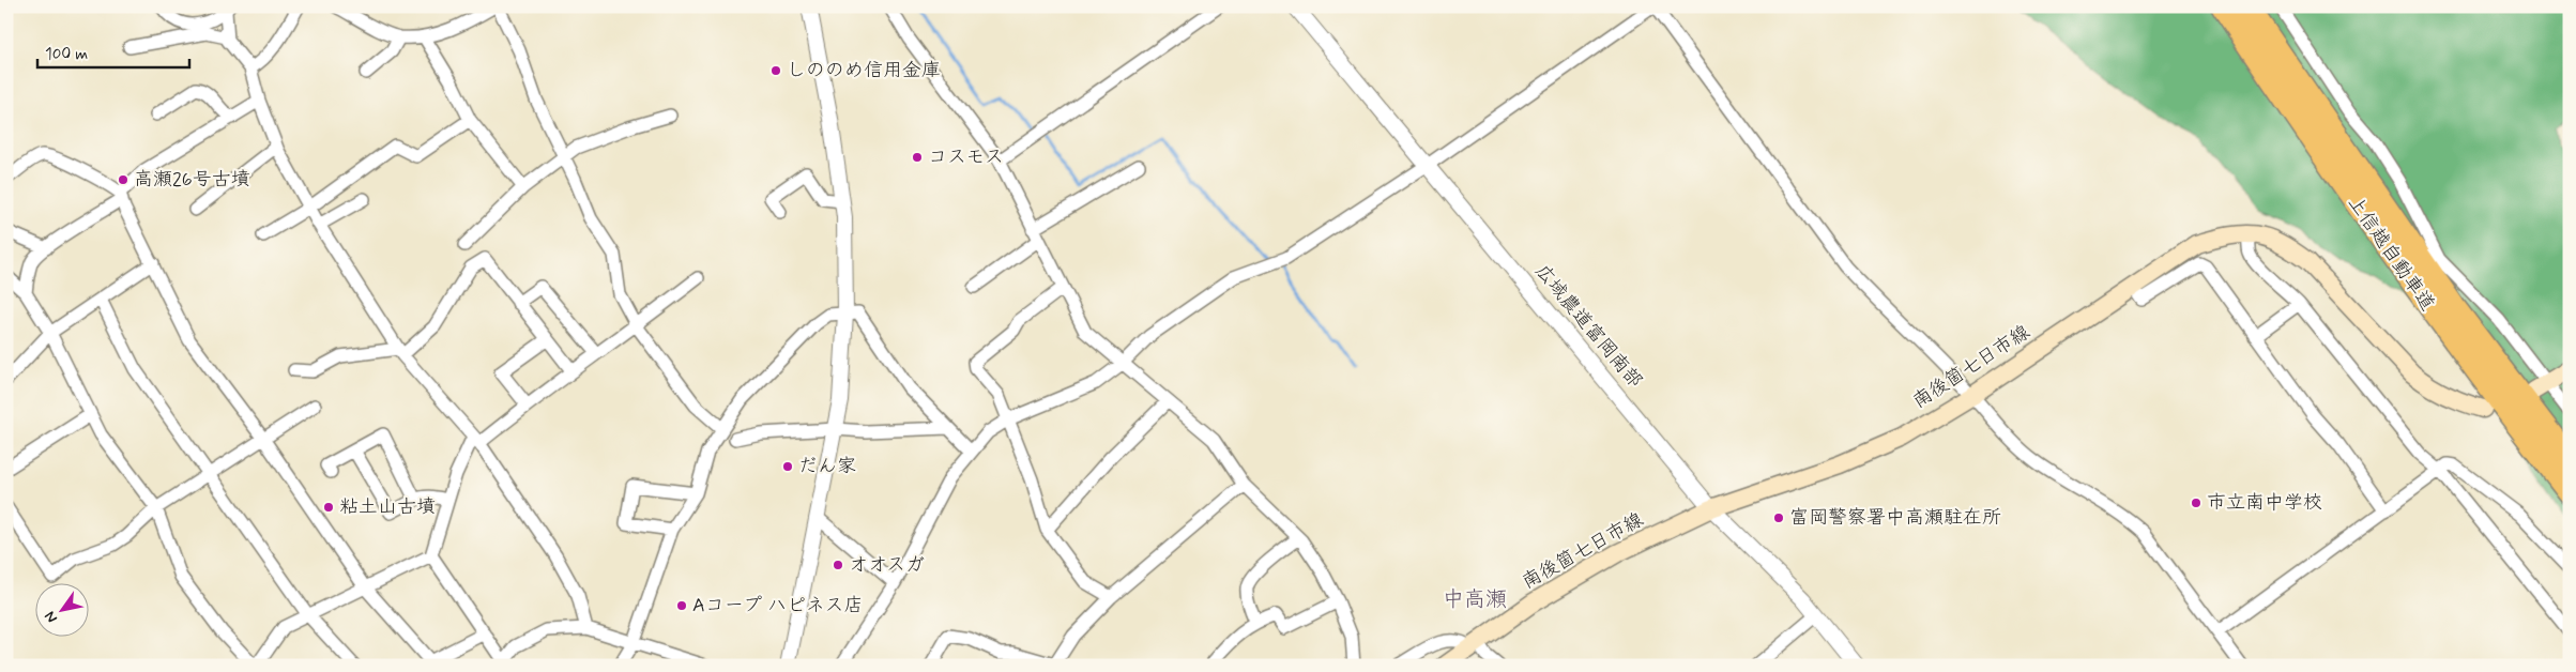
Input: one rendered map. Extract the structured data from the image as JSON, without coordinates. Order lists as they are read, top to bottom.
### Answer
{
  "streets": {
    "highway": ["上信越自動車道"],
    "main road": ["南後箇七日市線"],
    "street": ["広域農道富岡南部"]
  },
  "crossings": [
    ["広域農道富岡南部", "南後箇七日市線"]
  ],
  "districts": ["中高瀬"],
  "places": [
    "しののめ信用金庫",
    "コスモス",
    "高瀬26号古墳",
    "だん家",
    "市立南中学校",
    "粘土山古墳",
    "富岡警察署中高瀬駐在所",
    "オオスガ",
    "Aコープ ハピネス店"
  ],
  "scale_bar": "100 m",
  "north": "bottom left"
}
